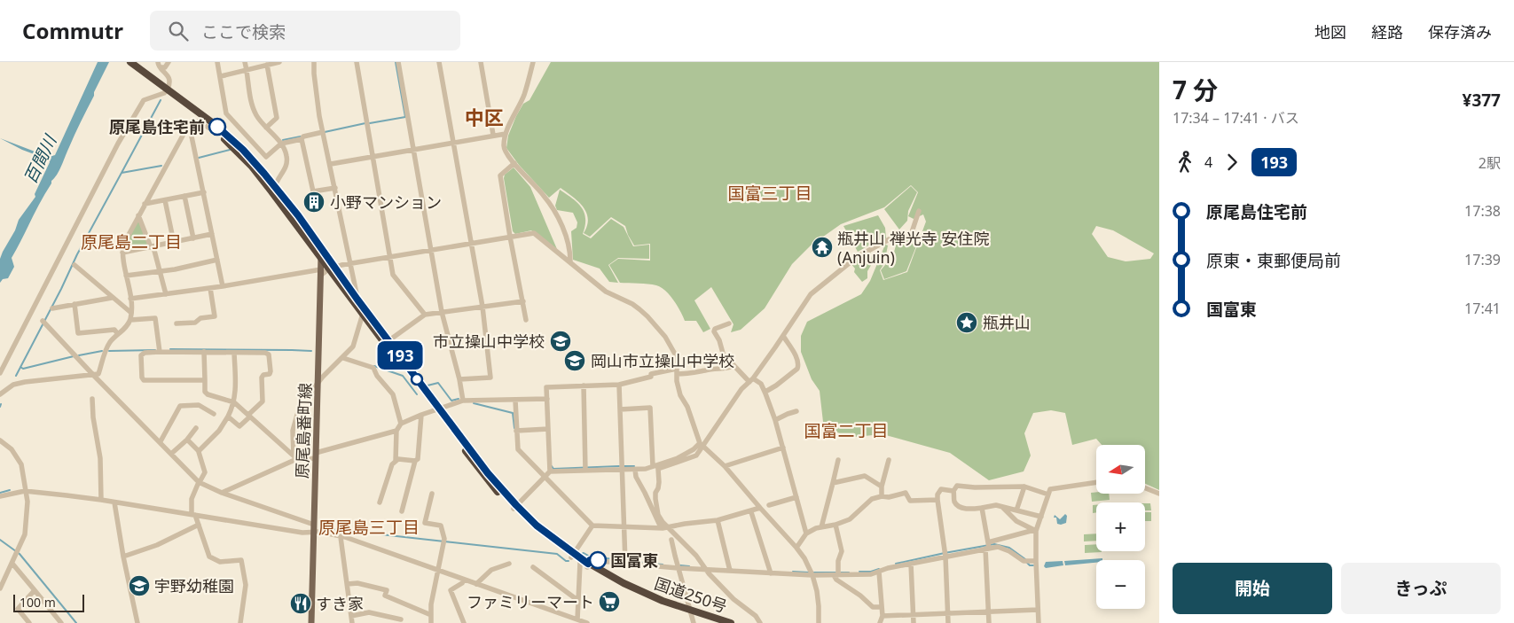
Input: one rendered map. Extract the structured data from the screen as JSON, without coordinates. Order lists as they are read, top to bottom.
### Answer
{
  "streets": {
    "highway": ["国道250号"],
    "main road": ["原尾島番町線"]
  },
  "crossings": [
    ["原尾島番町線", "国道250号"]
  ],
  "districts": [
    "中区",
    "国富三丁目",
    "原尾島二丁目",
    "国富二丁目",
    "原尾島三丁目"
  ],
  "water": ["百間川"],
  "places": {
    "other": ["原尾島住宅前", "国富東"],
    "building": ["小野マンション"],
    "temple": ["瓶井山 禅光寺 安住院 (Anjuin)"],
    "place": ["瓶井山"],
    "school or university": ["市立操山中学校", "岡山市立操山中学校", "宇野幼稚園"],
    "supermarket": ["ファミリーマート"],
    "restaurant": ["すき家"]
  },
  "lines": ["bus line 193"],
  "scale_bar": "100 m",
  "north": "left",
  "page": {
    "header": "Commutr",
    "search": "ここで検索",
    "nav": ["地図", "経路", "保存済み"],
    "on_map": "193",
    "heading": ["7 分", "17:34 – 17:41 · バス", "¥377"],
    "legs": ["4", "193", "2駅"],
    "list": [
      {
        "name": "原尾島住宅前",
        "value": "17:38"
      },
      {
        "name": "原東・東郵便局前",
        "value": "17:39"
      },
      {
        "name": "国富東",
        "value": "17:41"
      }
    ],
    "map_buttons": ["+", "−"],
    "buttons": ["開始", "きっぷ"],
    "scale": "100 m"
  }
}
